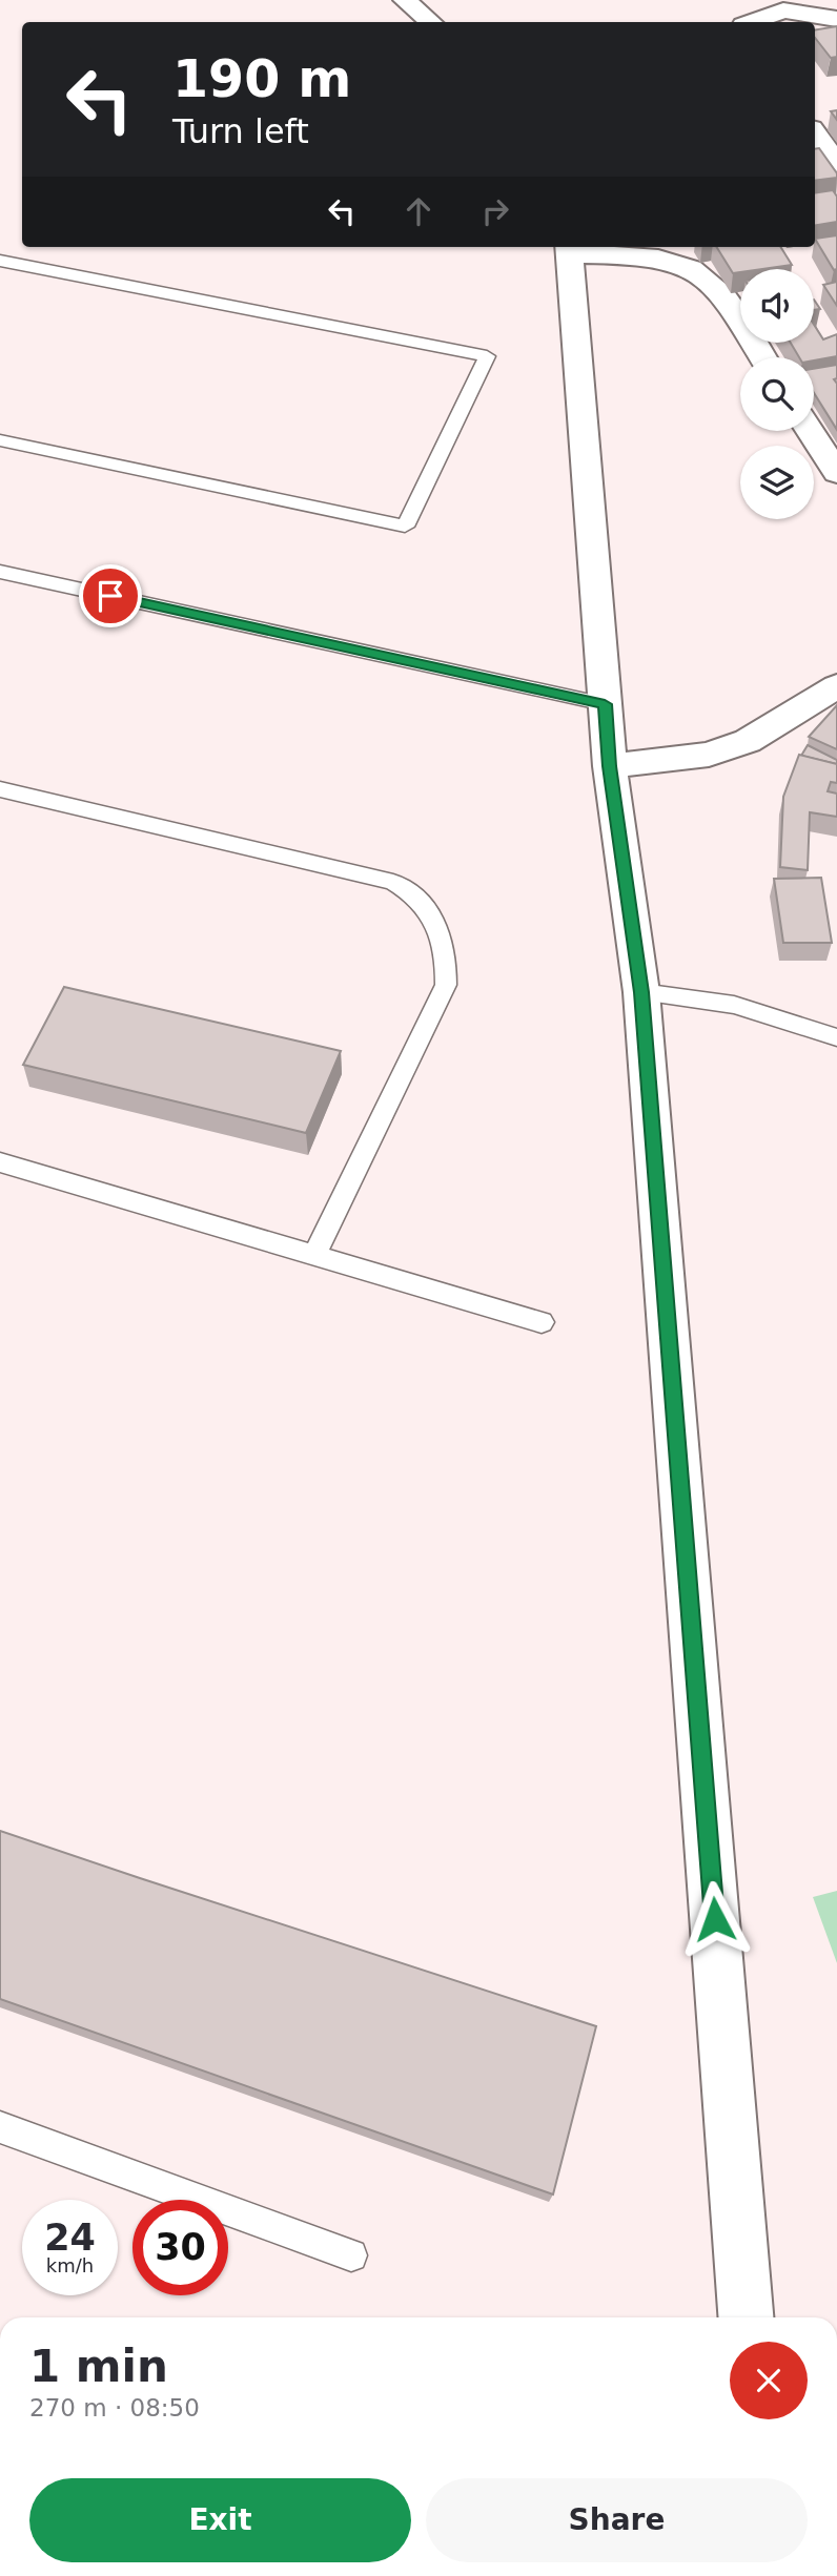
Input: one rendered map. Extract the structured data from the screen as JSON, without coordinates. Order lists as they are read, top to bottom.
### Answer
{
  "page": {
    "turn": ["190 m", "Turn left"],
    "speed": "24 km/h",
    "limit": "30",
    "heading": ["1 min", "270 m · 08:50"],
    "buttons": ["Exit", "Share"]
  }
}
